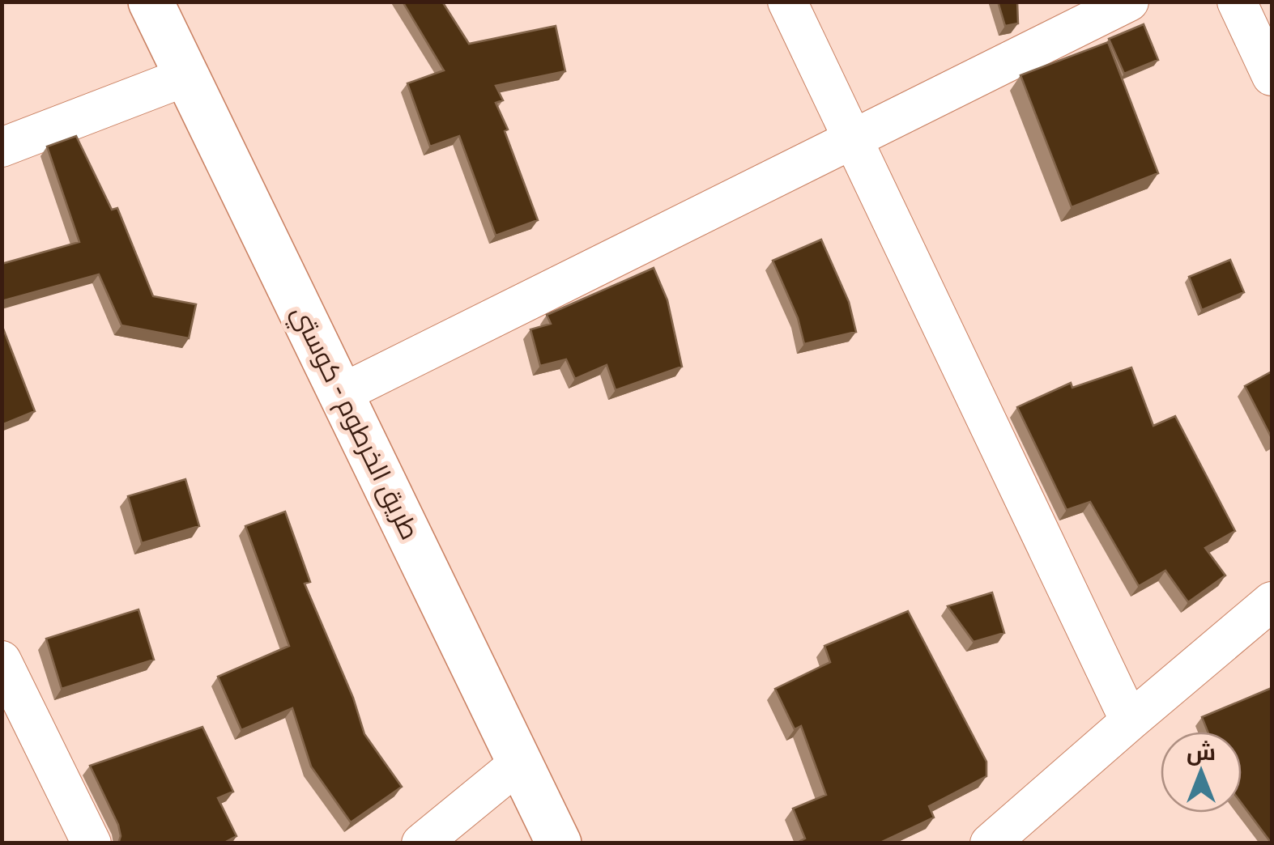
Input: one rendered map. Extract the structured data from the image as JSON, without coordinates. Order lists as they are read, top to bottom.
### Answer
{
  "streets": {
    "highway": ["طريق الخرطوم - كوستي"]
  },
  "north": "top"
}
